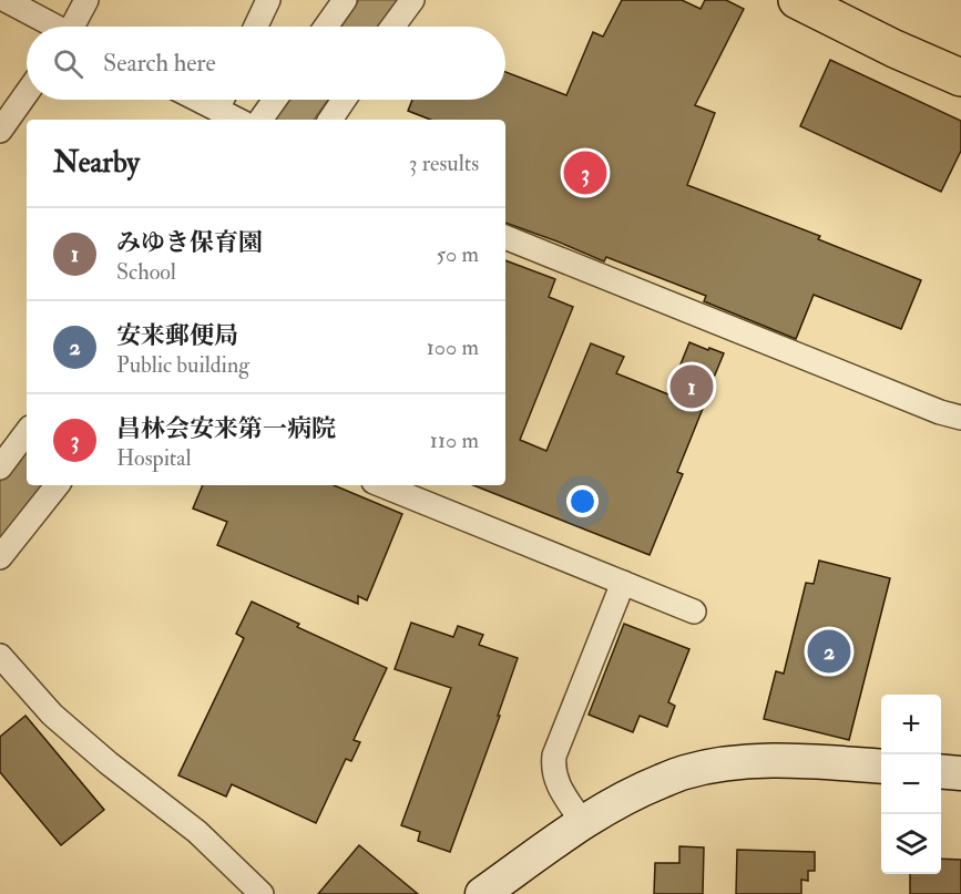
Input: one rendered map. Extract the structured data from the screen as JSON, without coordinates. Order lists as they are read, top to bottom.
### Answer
{
  "page": {
    "search": "Search here",
    "heading": ["Nearby", "3 results"],
    "pins": ["3", "1", "2"],
    "list": [
      {
        "mark": "1",
        "name": "みゆき保育園",
        "note": "School",
        "value": "50 m"
      },
      {
        "mark": "2",
        "name": "安来郵便局",
        "note": "Public building",
        "value": "100 m"
      },
      {
        "mark": "3",
        "name": "昌林会安来第一病院",
        "note": "Hospital",
        "value": "110 m"
      }
    ],
    "map_buttons": ["+", "−"]
  }
}
